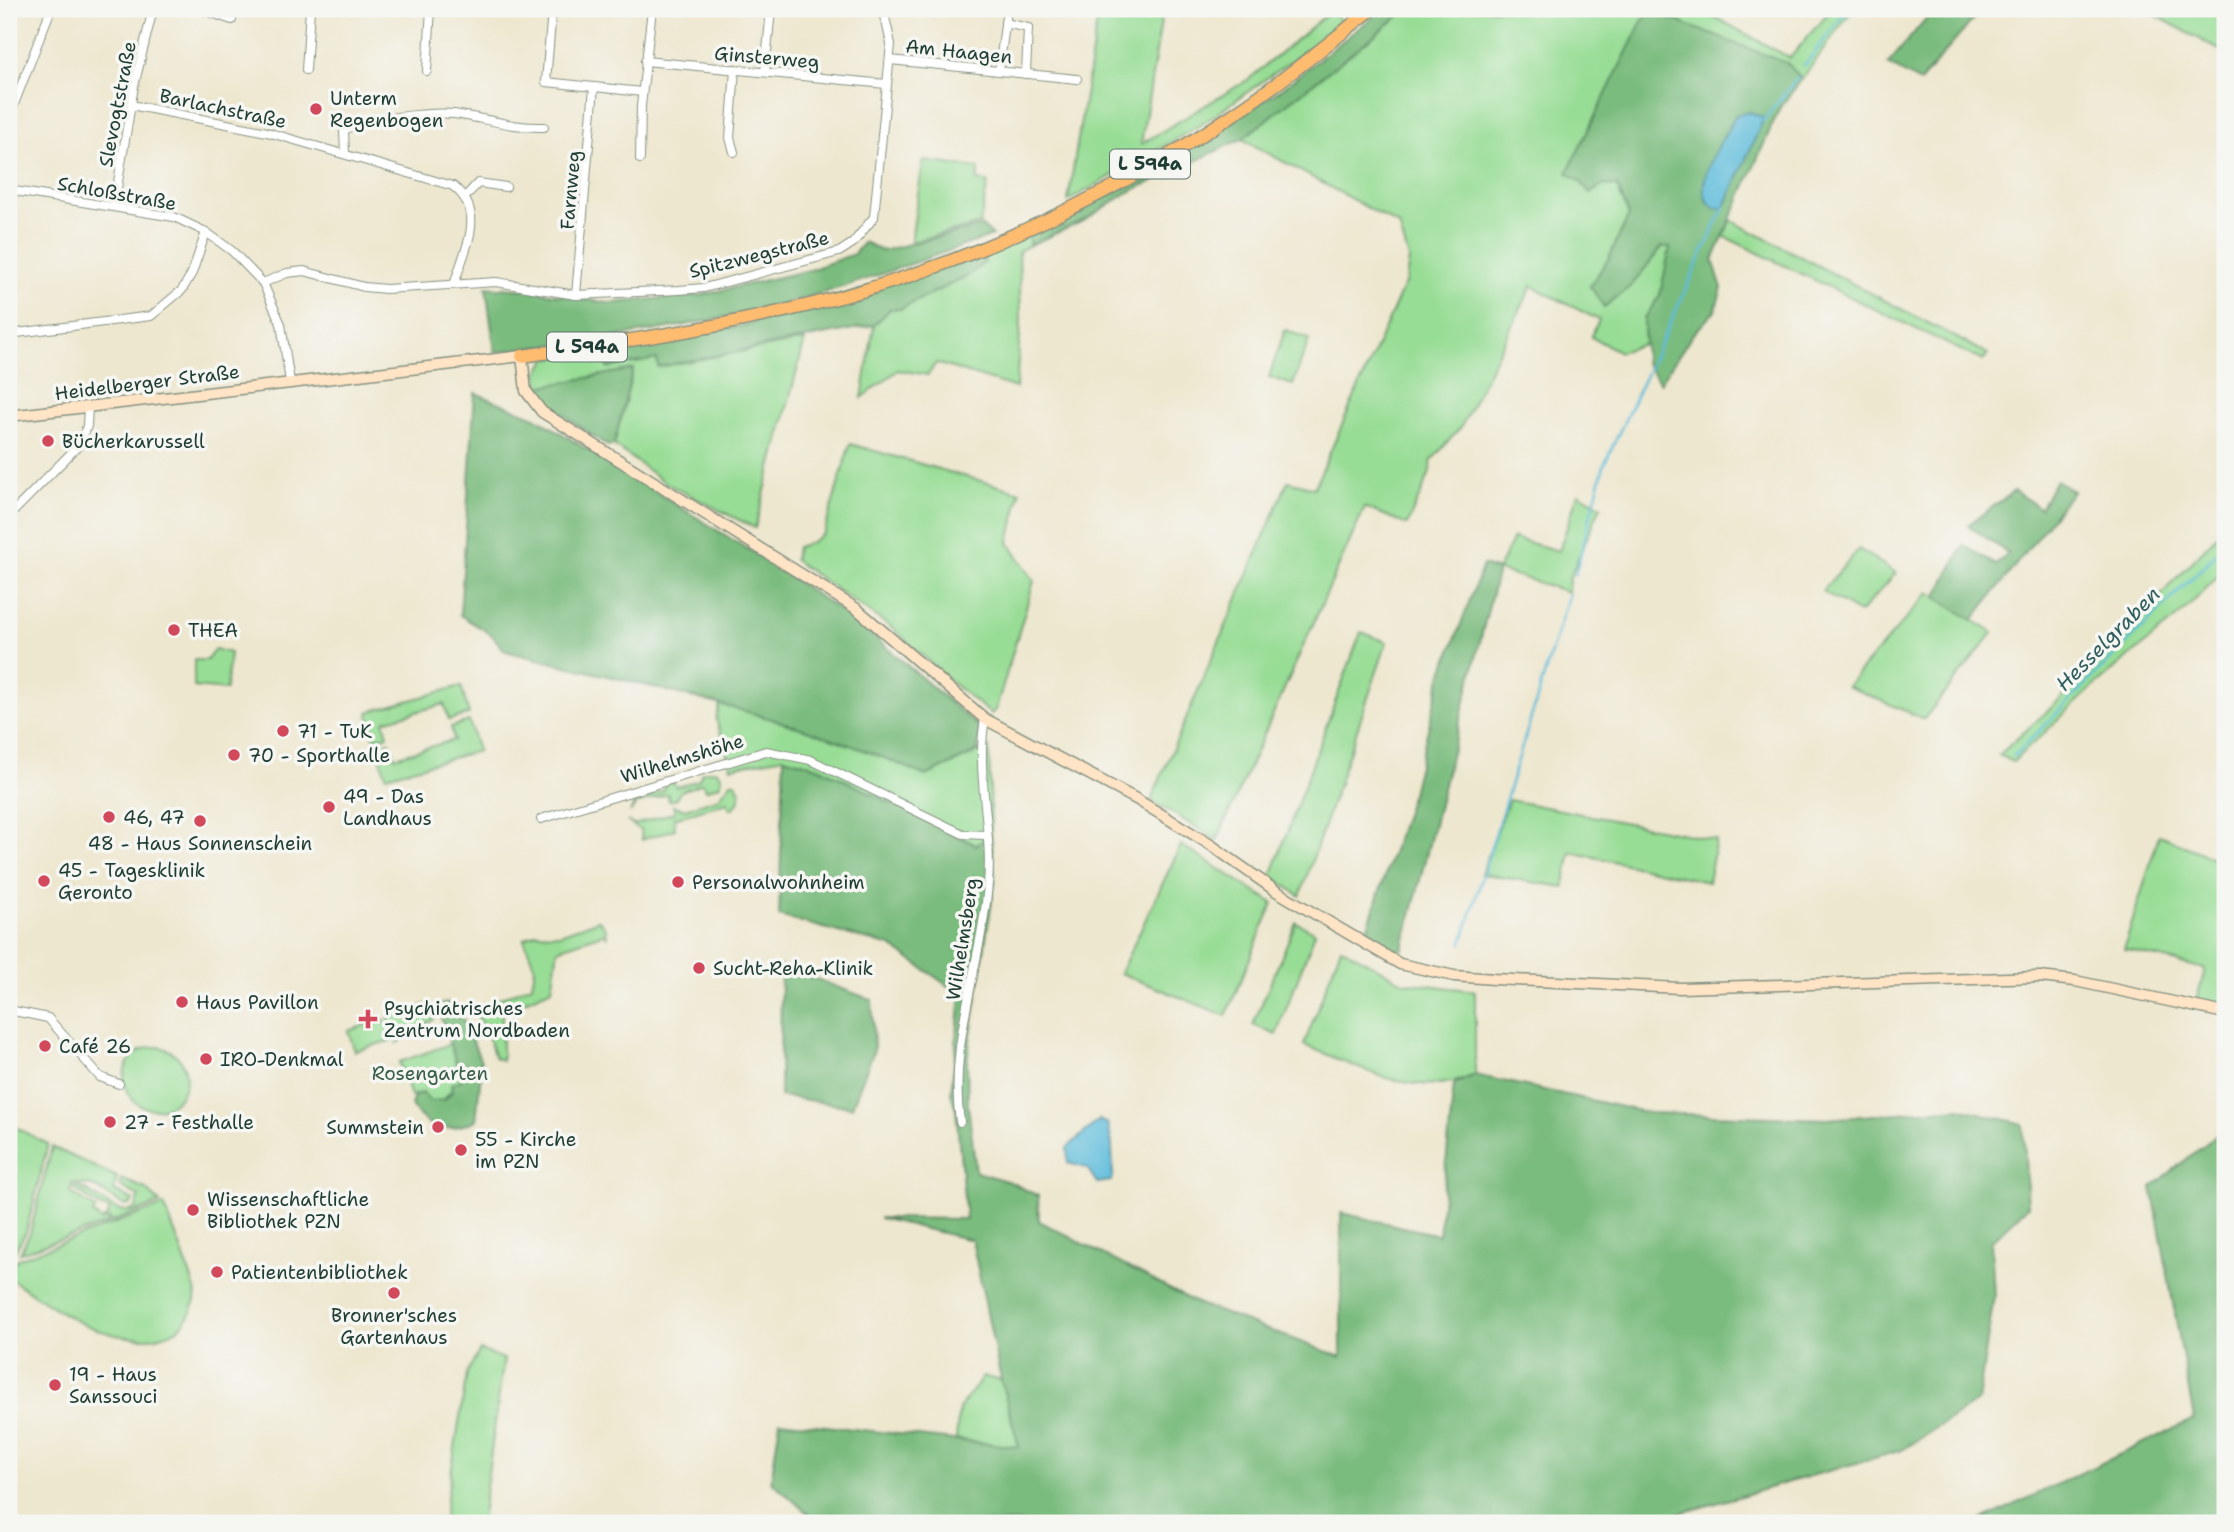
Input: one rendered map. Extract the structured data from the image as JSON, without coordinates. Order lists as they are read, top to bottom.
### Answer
{
  "streets": {
    "main road": ["L 594a", "Heidelberger Straße"],
    "street": [
      "Am Haagen",
      "Ginsterweg",
      "Slevogtstraße",
      "Barlachstraße",
      "Farnweg",
      "Schloßstraße",
      "Spitzwegstraße",
      "Wilhelmshöhe",
      "Wilhelmsberg"
    ]
  },
  "crossings": [
    ["Am Haagen", "Spitzwegstraße"],
    ["Ginsterweg", "Spitzwegstraße"],
    ["Slevogtstraße", "Barlachstraße"],
    ["Slevogtstraße", "Schloßstraße"],
    ["L 594a", "Heidelberger Straße"],
    ["Farnweg", "Spitzwegstraße"],
    ["Schloßstraße", "Spitzwegstraße"],
    ["Schloßstraße", "Heidelberger Straße"],
    ["Wilhelmshöhe", "Wilhelmsberg"]
  ],
  "water": ["Hesselgraben"],
  "parks": ["Rosengarten"],
  "places": {
    "other": [
      "Unterm Regenbogen",
      "Bücherkarussell",
      "THEA",
      "71 - TuK",
      "70 - Sporthalle",
      "49 - Das Landhaus",
      "46, 47",
      "48 - Haus Sonnenschein",
      "45 - Tagesklinik Geronto",
      "Personalwohnheim",
      "Sucht-Reha-Klinik",
      "Haus Pavillon",
      "Café 26",
      "IRO-Denkmal",
      "27 - Festhalle",
      "Summstein",
      "55 - Kirche im PZN",
      "Wissenschaftliche Bibliothek PZN",
      "Patientenbibliothek",
      "Bronner'sches Gartenhaus",
      "19 - Haus Sanssouci"
    ],
    "health": ["Psychiatrisches Zentrum Nordbaden"]
  }
}
